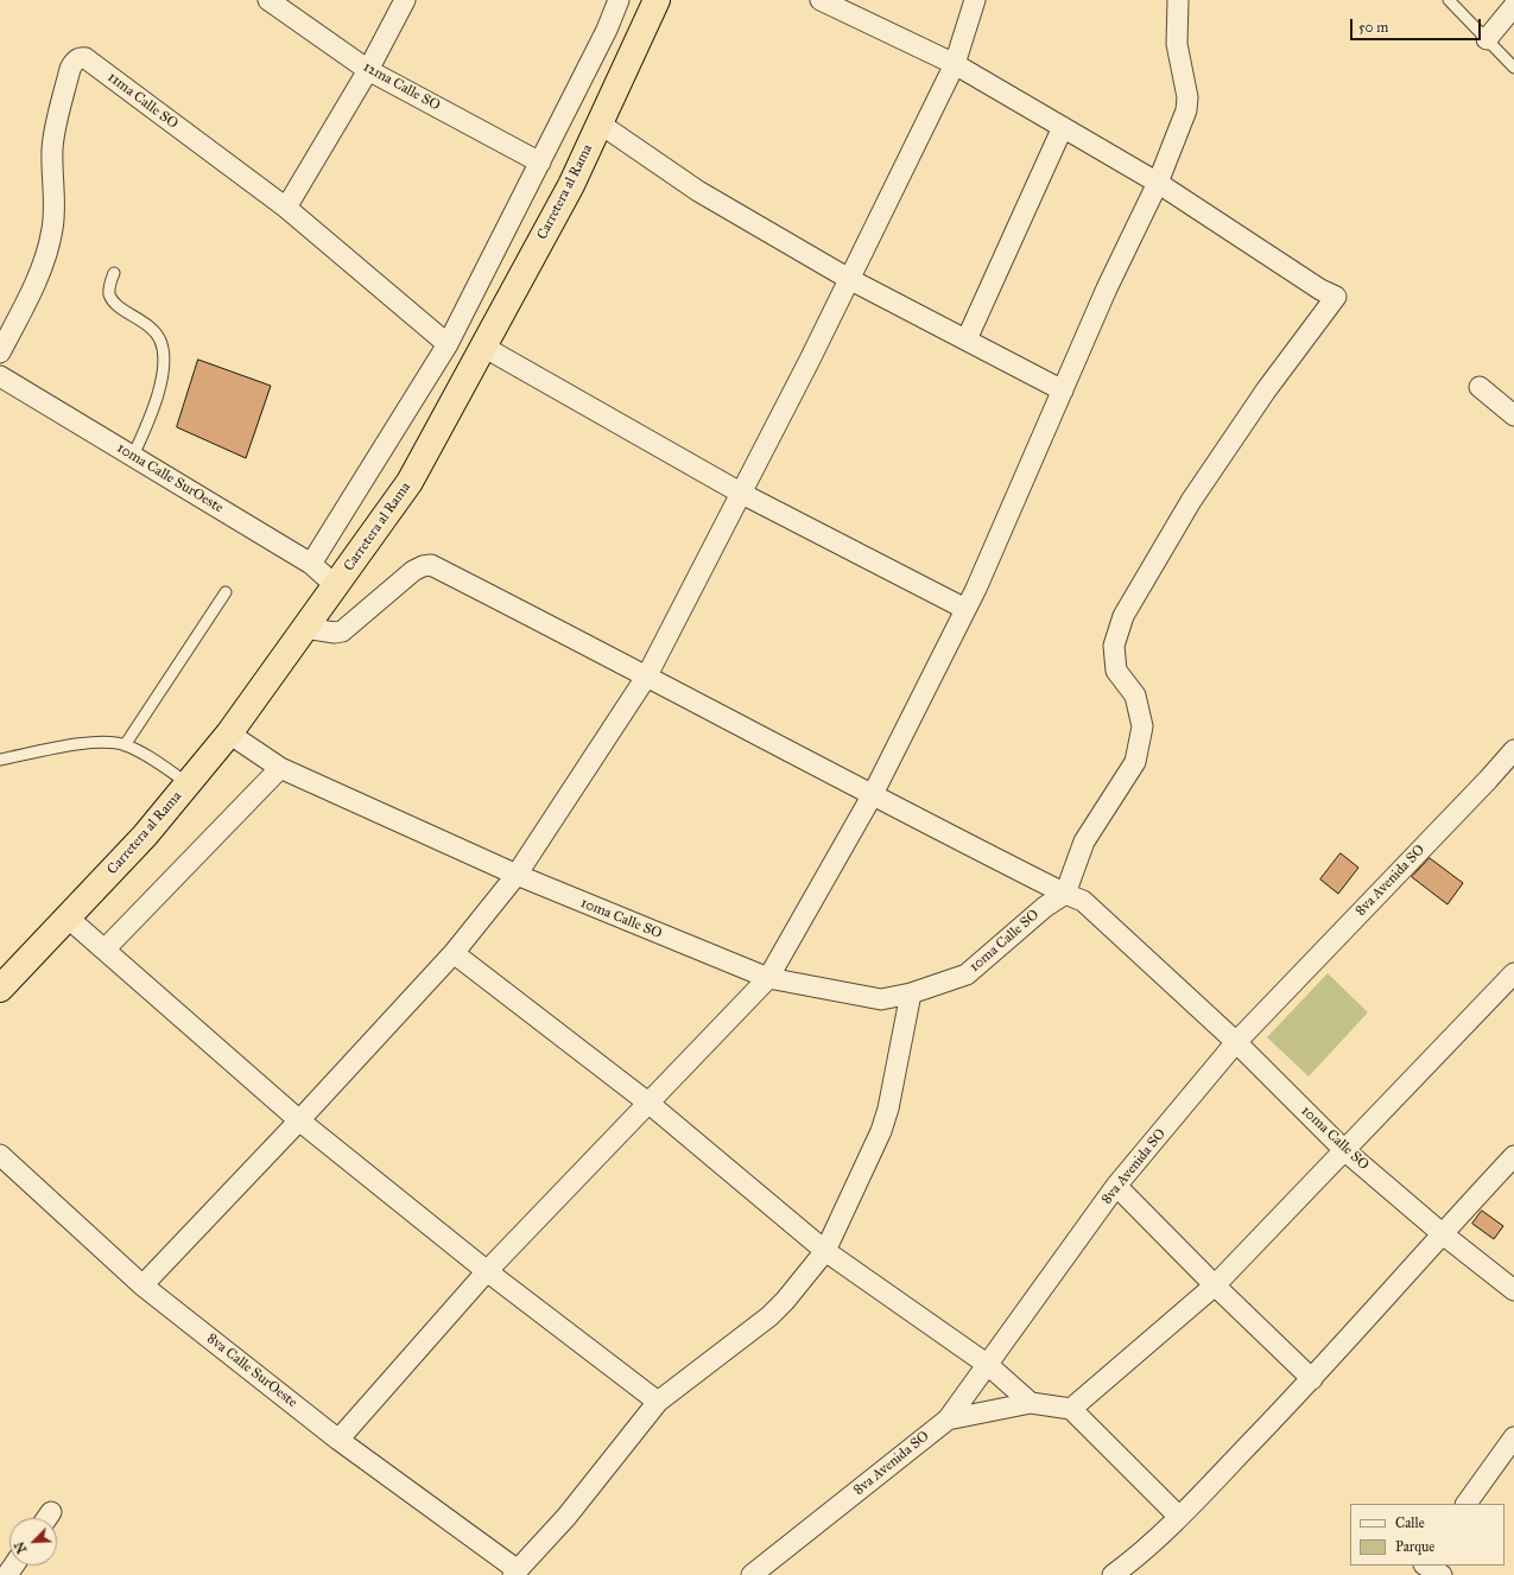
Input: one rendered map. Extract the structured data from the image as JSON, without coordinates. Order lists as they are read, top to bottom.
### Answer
{
  "streets": {
    "highway": ["Carretera al Rama"],
    "street": [
      "12ma Calle SO",
      "11ma Calle SO",
      "10ma Calle SurOeste",
      "8va Avenida SO",
      "10ma Calle SO",
      "8va Calle SurOeste"
    ]
  },
  "crossings": [
    ["Carretera al Rama", "10ma Calle SurOeste"],
    ["Carretera al Rama", "10ma Calle SO"],
    ["8va Avenida SO", "10ma Calle SO"]
  ],
  "legend": ["Calle", "Parque"],
  "scale_bar": "50 m",
  "north": "bottom left"
}
